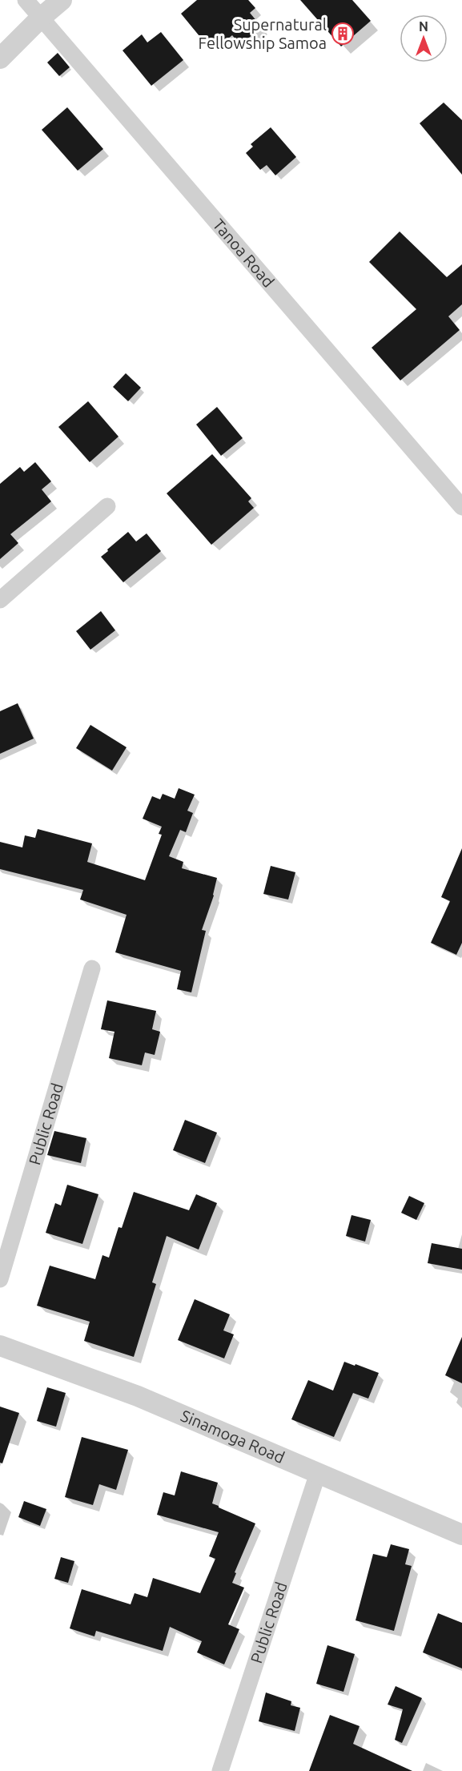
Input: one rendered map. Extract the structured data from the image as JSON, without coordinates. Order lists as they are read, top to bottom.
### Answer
{
  "streets": {
    "street": ["Tanoa Road", "Public Road", "Sinamoga Road"]
  },
  "crossings": [
    ["Public Road", "Sinamoga Road"]
  ],
  "places": {
    "building": ["Supernatural Fellowship Samoa"]
  },
  "north": "top"
}
